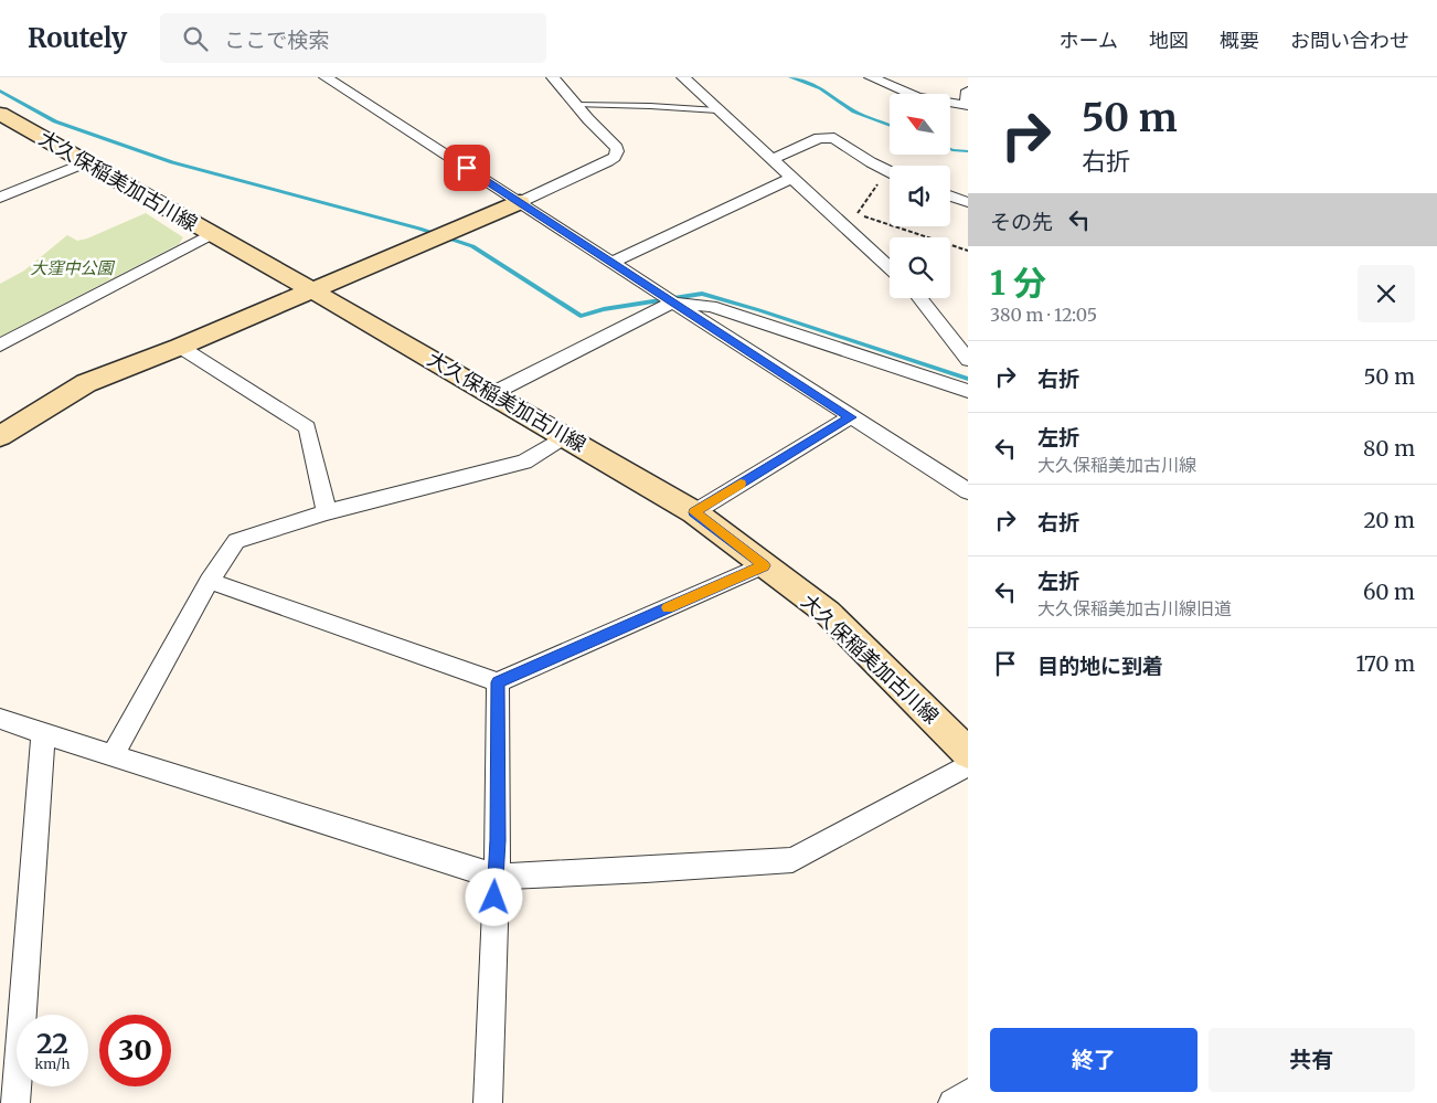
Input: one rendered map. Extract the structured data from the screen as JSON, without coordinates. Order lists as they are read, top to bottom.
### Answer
{
  "streets": {
    "main road": ["大久保稲美加古川線"]
  },
  "parks": ["大窪中公園"],
  "north": "top left",
  "page": {
    "header": "Routely",
    "search": "ここで検索",
    "nav": [
      "ホーム",
      "地図",
      "概要",
      "お問い合わせ"
    ],
    "turn": ["50 m", "右折"],
    "then": "その先",
    "heading": ["1 分", "380 m · 12:05"],
    "list": [
      {
        "name": "右折",
        "value": "50 m"
      },
      {
        "name": "左折",
        "note": "大久保稲美加古川線",
        "value": "80 m"
      },
      {
        "name": "右折",
        "value": "20 m"
      },
      {
        "name": "左折",
        "note": "大久保稲美加古川線旧道",
        "value": "60 m"
      },
      {
        "name": "目的地に到着",
        "value": "170 m"
      }
    ],
    "speed": "22 km/h",
    "limit": "30",
    "buttons": ["終了", "共有"]
  }
}
